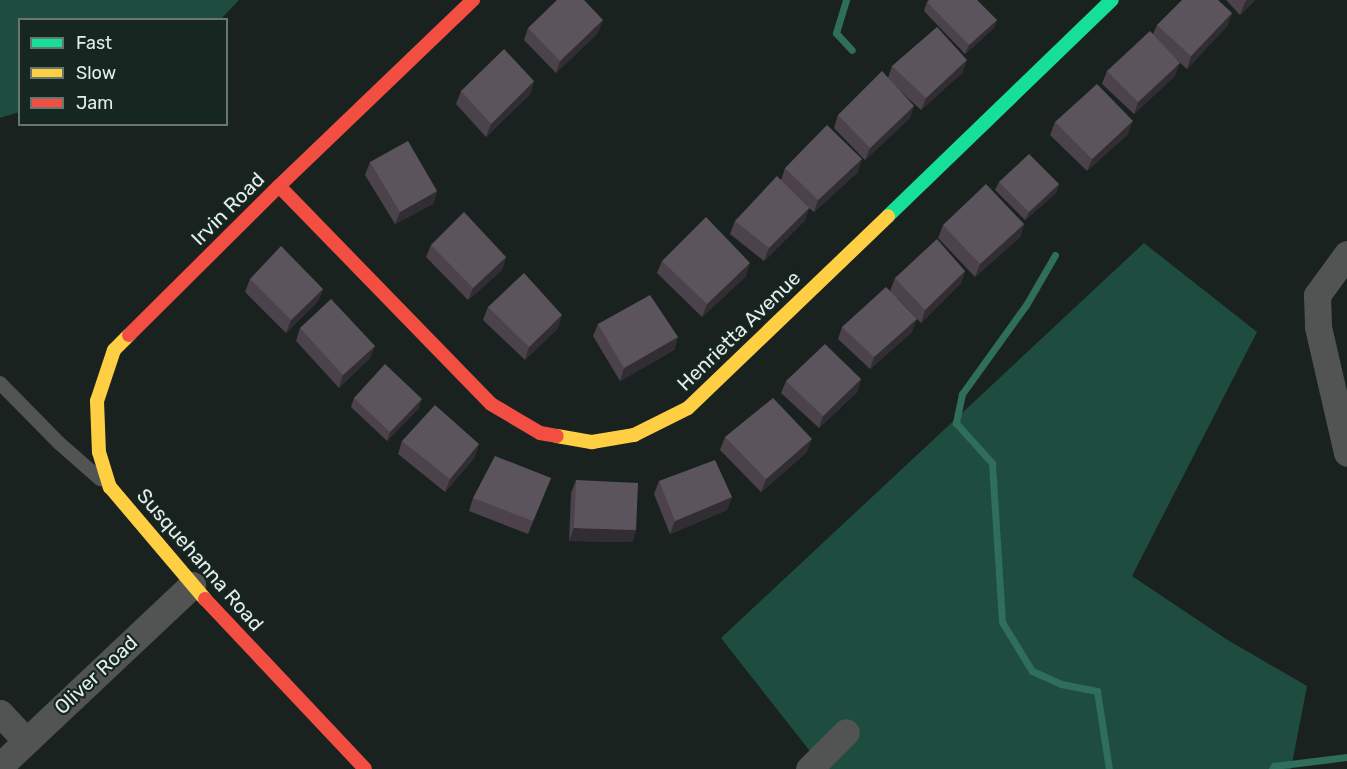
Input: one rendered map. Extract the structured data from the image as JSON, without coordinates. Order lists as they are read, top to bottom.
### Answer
{
  "streets": {
    "street": [
      "Irvin Road",
      "Henrietta Avenue",
      "Susquehanna Road",
      "Oliver Road"
    ]
  },
  "crossings": [
    ["Irvin Road", "Henrietta Avenue"],
    ["Irvin Road", "Susquehanna Road"],
    ["Susquehanna Road", "Oliver Road"]
  ],
  "legend": ["Fast", "Slow", "Jam"]
}
